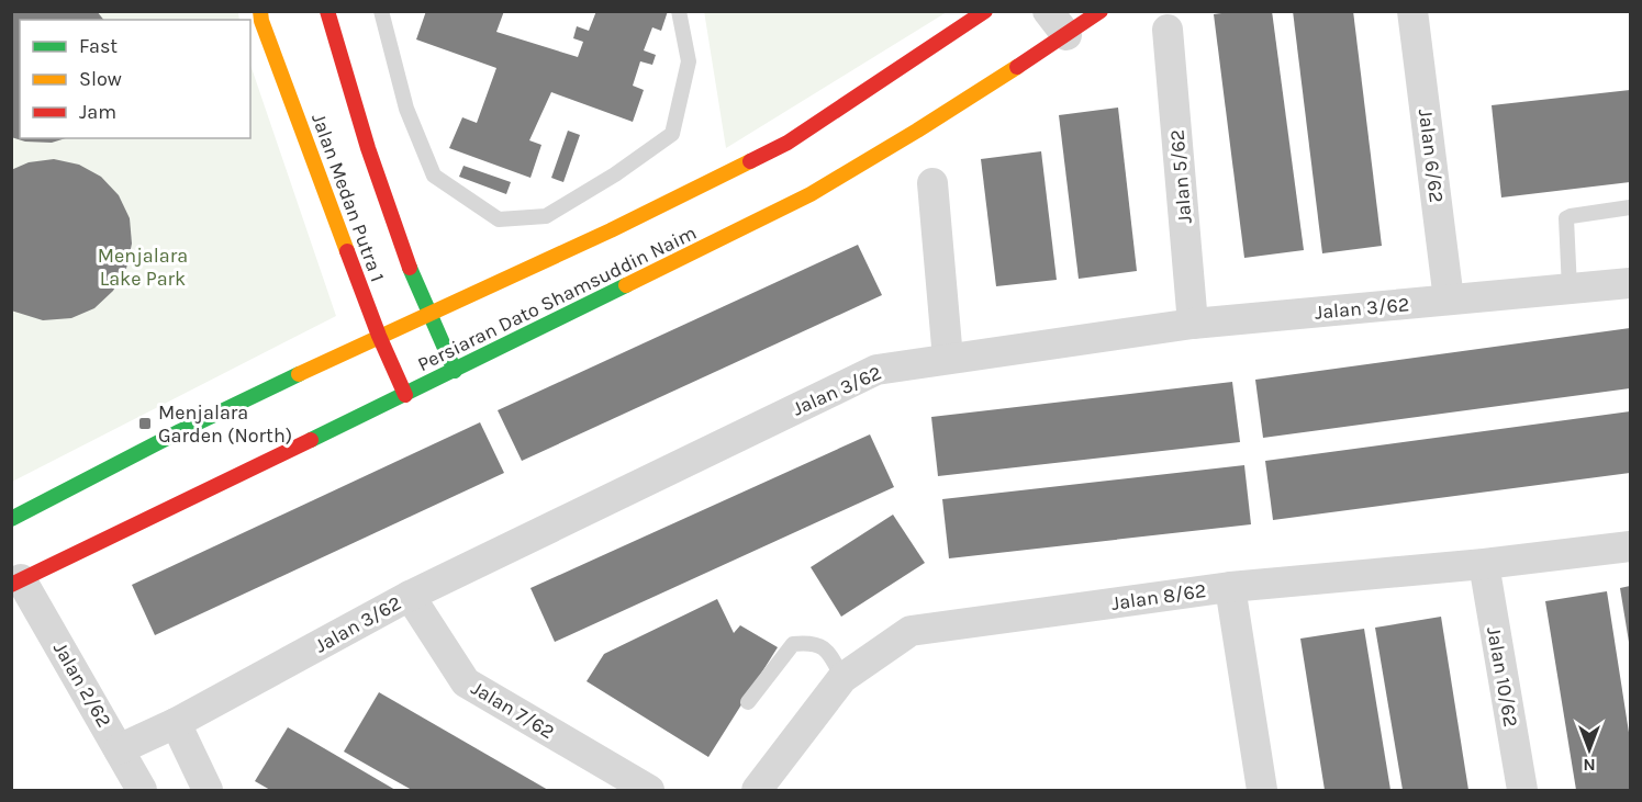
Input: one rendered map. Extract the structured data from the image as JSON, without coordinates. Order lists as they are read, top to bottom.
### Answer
{
  "streets": {
    "main road": ["Jalan Medan Putra 1", "Persiaran Dato Shamsuddin Naim"],
    "street": [
      "Jalan 6/62",
      "Jalan 5/62",
      "Jalan 3/62",
      "Jalan 8/62",
      "Jalan 10/62",
      "Jalan 2/62",
      "Jalan 7/62"
    ]
  },
  "crossings": [
    ["Jalan 6/62", "Jalan 3/62"],
    ["Jalan 5/62", "Jalan 3/62"],
    ["Jalan Medan Putra 1", "Persiaran Dato Shamsuddin Naim"],
    ["Persiaran Dato Shamsuddin Naim", "Jalan 2/62"],
    ["Jalan 3/62", "Jalan 2/62"],
    ["Jalan 3/62", "Jalan 7/62"],
    ["Jalan 8/62", "Jalan 10/62"]
  ],
  "parks": ["Menjalara Lake Park"],
  "places": {
    "transit": ["Menjalara Garden (North)"]
  },
  "legend": ["Fast", "Slow", "Jam"],
  "north": "bottom"
}
